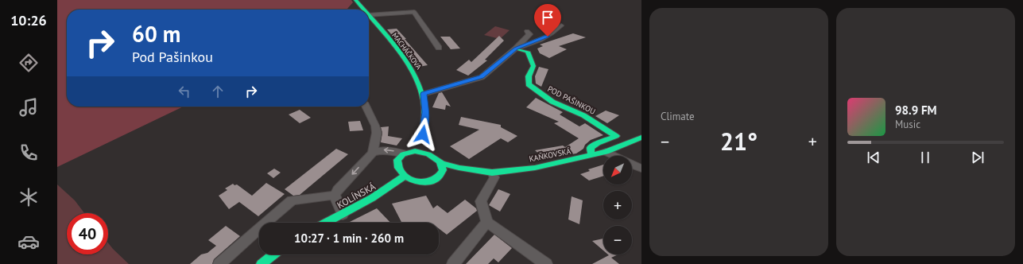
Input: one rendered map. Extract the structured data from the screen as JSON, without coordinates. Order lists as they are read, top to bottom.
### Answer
{
  "streets": {
    "street": [
      "MACHÁČKOVA",
      "POD PAŠINKOU",
      "KAŇKOVSKÁ",
      "KOLÍNSKÁ"
    ]
  },
  "crossings": [
    ["POD PAŠINKOU", "KAŇKOVSKÁ"],
    ["KAŇKOVSKÁ", "KOLÍNSKÁ"]
  ],
  "north": "bottom left",
  "page": {
    "tabs": "10:26",
    "tile": "Climate",
    "turn": ["60 m", "Pod Pašinkou"],
    "song": ["98.9 FM", "Music"],
    "heat": ["−", "21°", "+"],
    "map_buttons": ["+", "−"],
    "limit": "40",
    "trip": "10:27 · 1 min · 260 m"
  }
}
